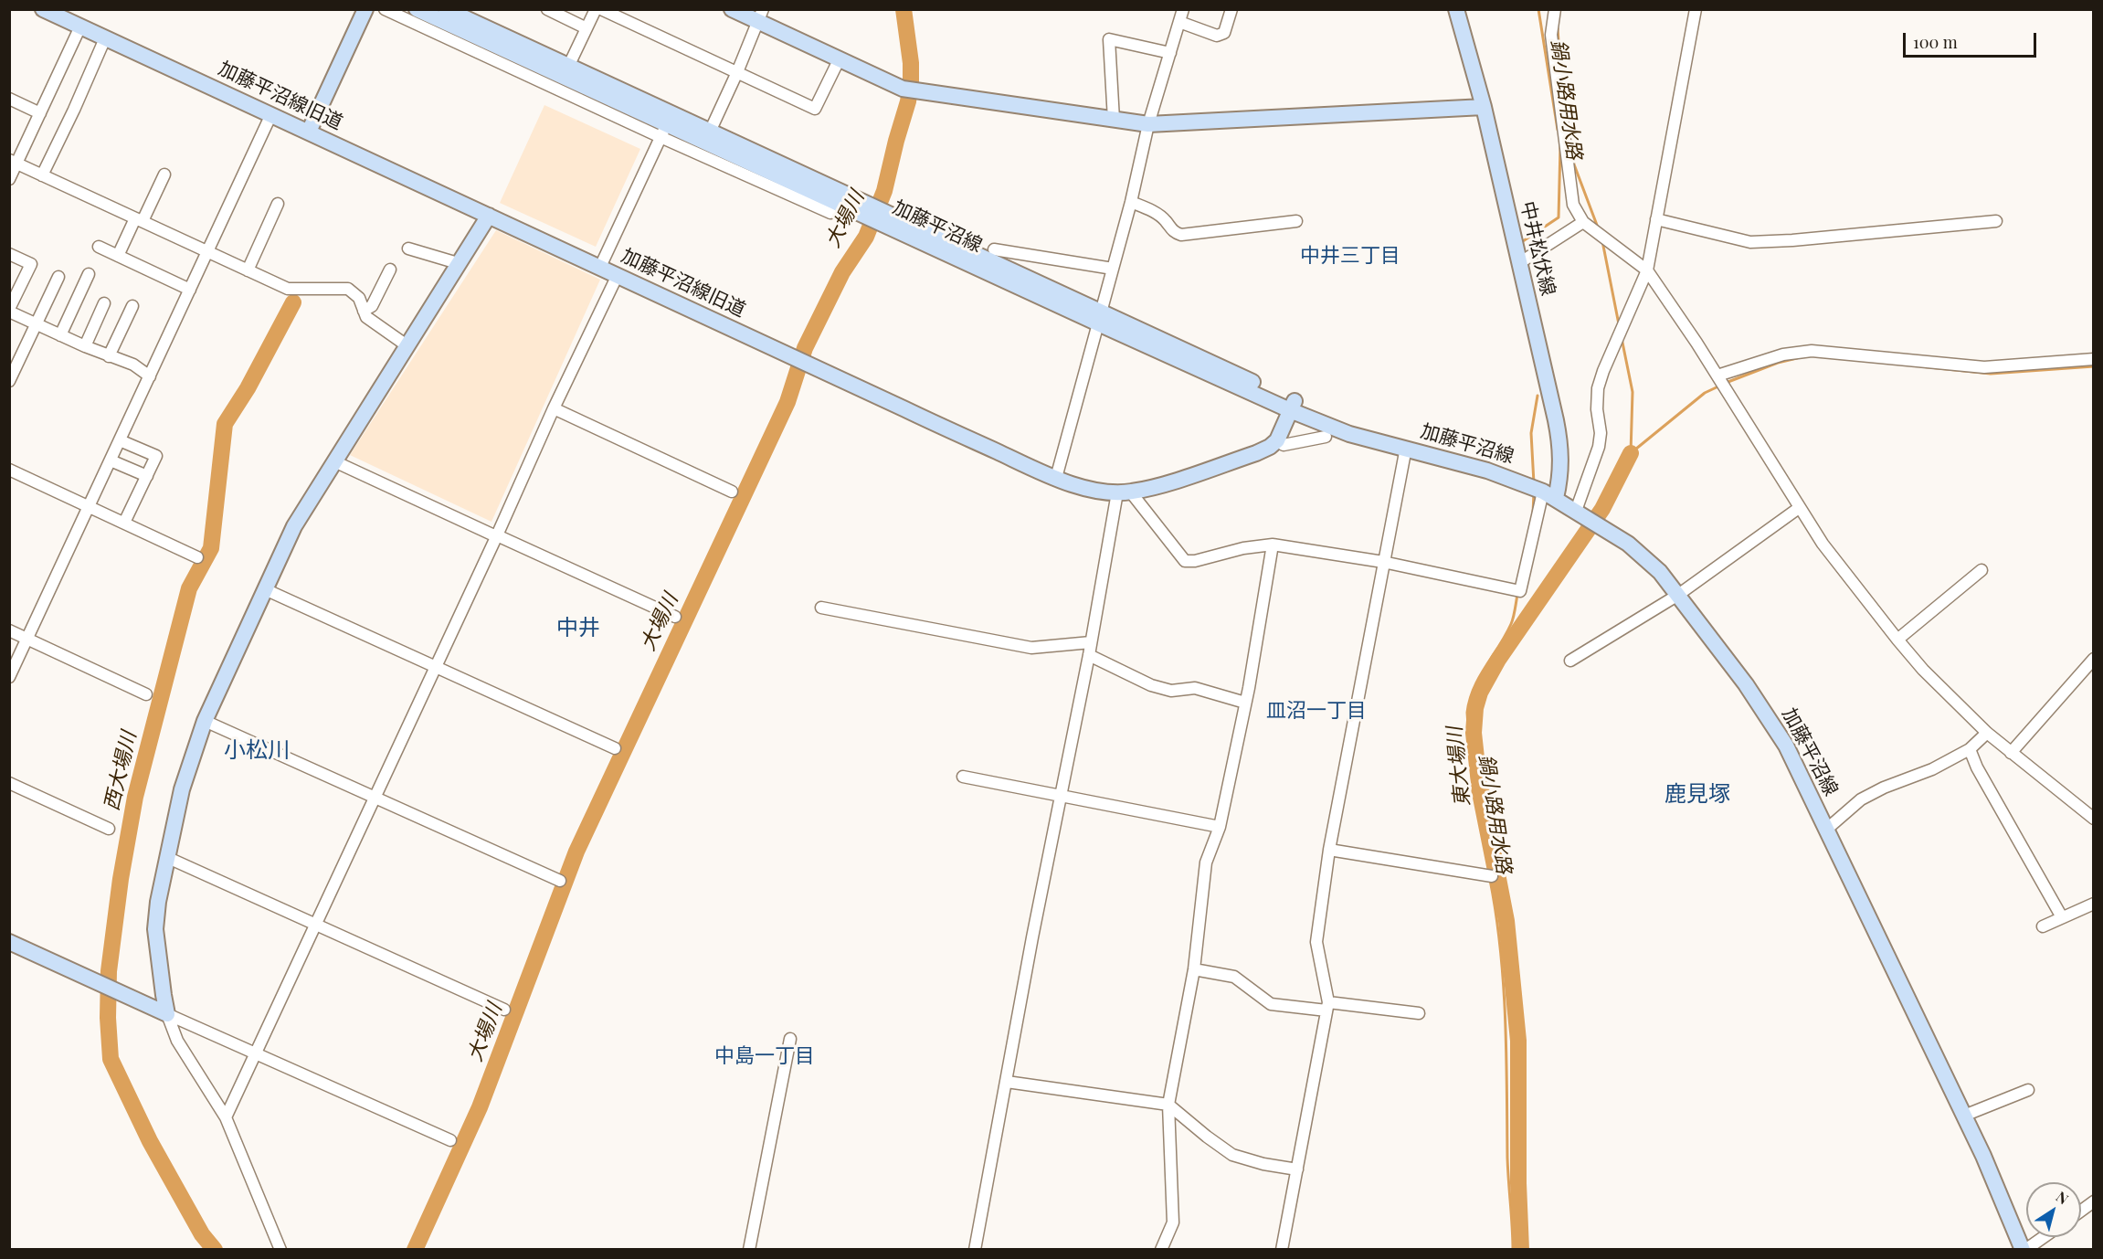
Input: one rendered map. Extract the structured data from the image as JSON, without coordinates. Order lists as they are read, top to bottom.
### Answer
{
  "streets": {
    "street": ["加藤平沼線旧道", "加藤平沼線", "中井松伏線"]
  },
  "crossings": [
    ["加藤平沼線", "中井松伏線"]
  ],
  "districts": [
    "中井三丁目",
    "中井",
    "皿沼一丁目",
    "小松川",
    "鹿見塚",
    "中島一丁目"
  ],
  "water": [
    "鍋小路用水路",
    "大場川",
    "東大場川",
    "西大場川"
  ],
  "scale_bar": "100 m",
  "north": "top right"
}
